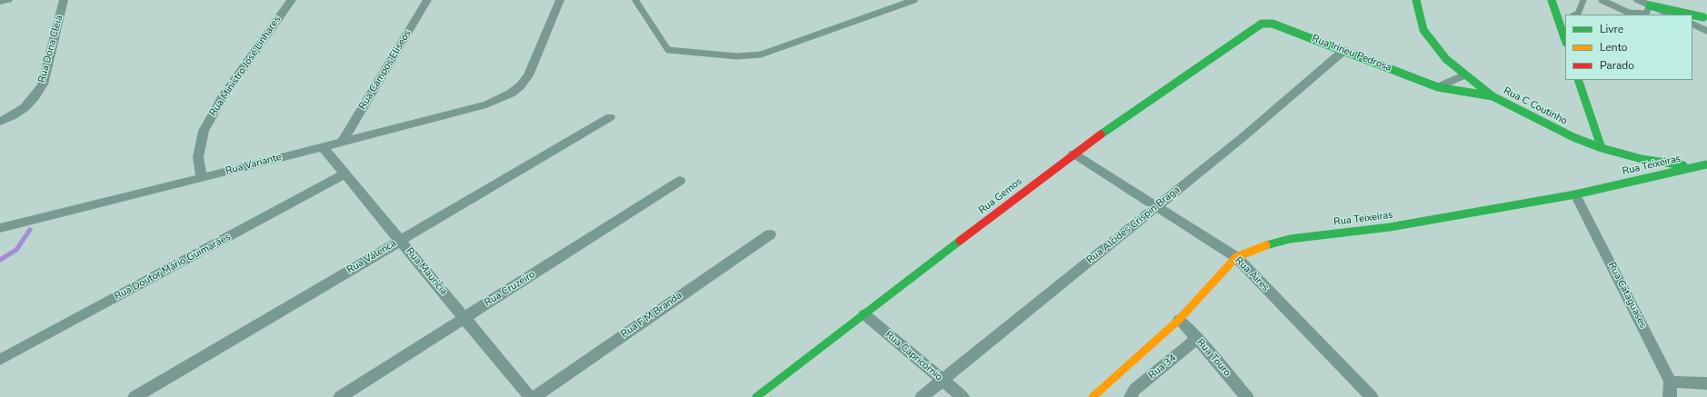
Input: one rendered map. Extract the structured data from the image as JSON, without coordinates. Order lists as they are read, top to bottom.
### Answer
{
  "streets": {
    "main road": [
      "Rua Irineu Pedrosa",
      "Rua C Coutinho",
      "Rua Teixeiras",
      "Rua Gemos"
    ],
    "street": [
      "Rua Dona Cleia",
      "Rua Ministro José Linhares",
      "Rua Campos Eliseos",
      "Rua Variante",
      "Rua Alcides Crispin Braga",
      "Rua Valenca",
      "Rua Doutor Mário Guimarães",
      "Rua Mauricia",
      "Rua Aires",
      "Rua Cruzeiro",
      "Rua Cataguases",
      "Rua F M Branda",
      "Rua Capricórnio",
      "Rua Touro",
      "Rua 34"
    ]
  },
  "crossings": [
    ["Rua Irineu Pedrosa", "Rua C Coutinho"],
    ["Rua Irineu Pedrosa", "Rua Gemos"],
    ["Rua Irineu Pedrosa", "Rua Alcides Crispin Braga"],
    ["Rua Ministro José Linhares", "Rua Variante"],
    ["Rua Campos Eliseos", "Rua Variante"],
    ["Rua C Coutinho", "Rua Teixeiras"],
    ["Rua Variante", "Rua Mauricia"],
    ["Rua Teixeiras", "Rua Aires"],
    ["Rua Teixeiras", "Rua Cataguases"],
    ["Rua Teixeiras", "Rua Touro"],
    ["Rua Gemos", "Rua Aires"],
    ["Rua Gemos", "Rua Capricórnio"],
    ["Rua Alcides Crispin Braga", "Rua Aires"],
    ["Rua Alcides Crispin Braga", "Rua Capricórnio"],
    ["Rua Valenca", "Rua Mauricia"],
    ["Rua Doutor Mário Guimarães", "Rua Mauricia"],
    ["Rua Mauricia", "Rua Cruzeiro"],
    ["Rua Touro", "Rua 34"]
  ],
  "legend": ["Livre", "Lento", "Parado"]
}
